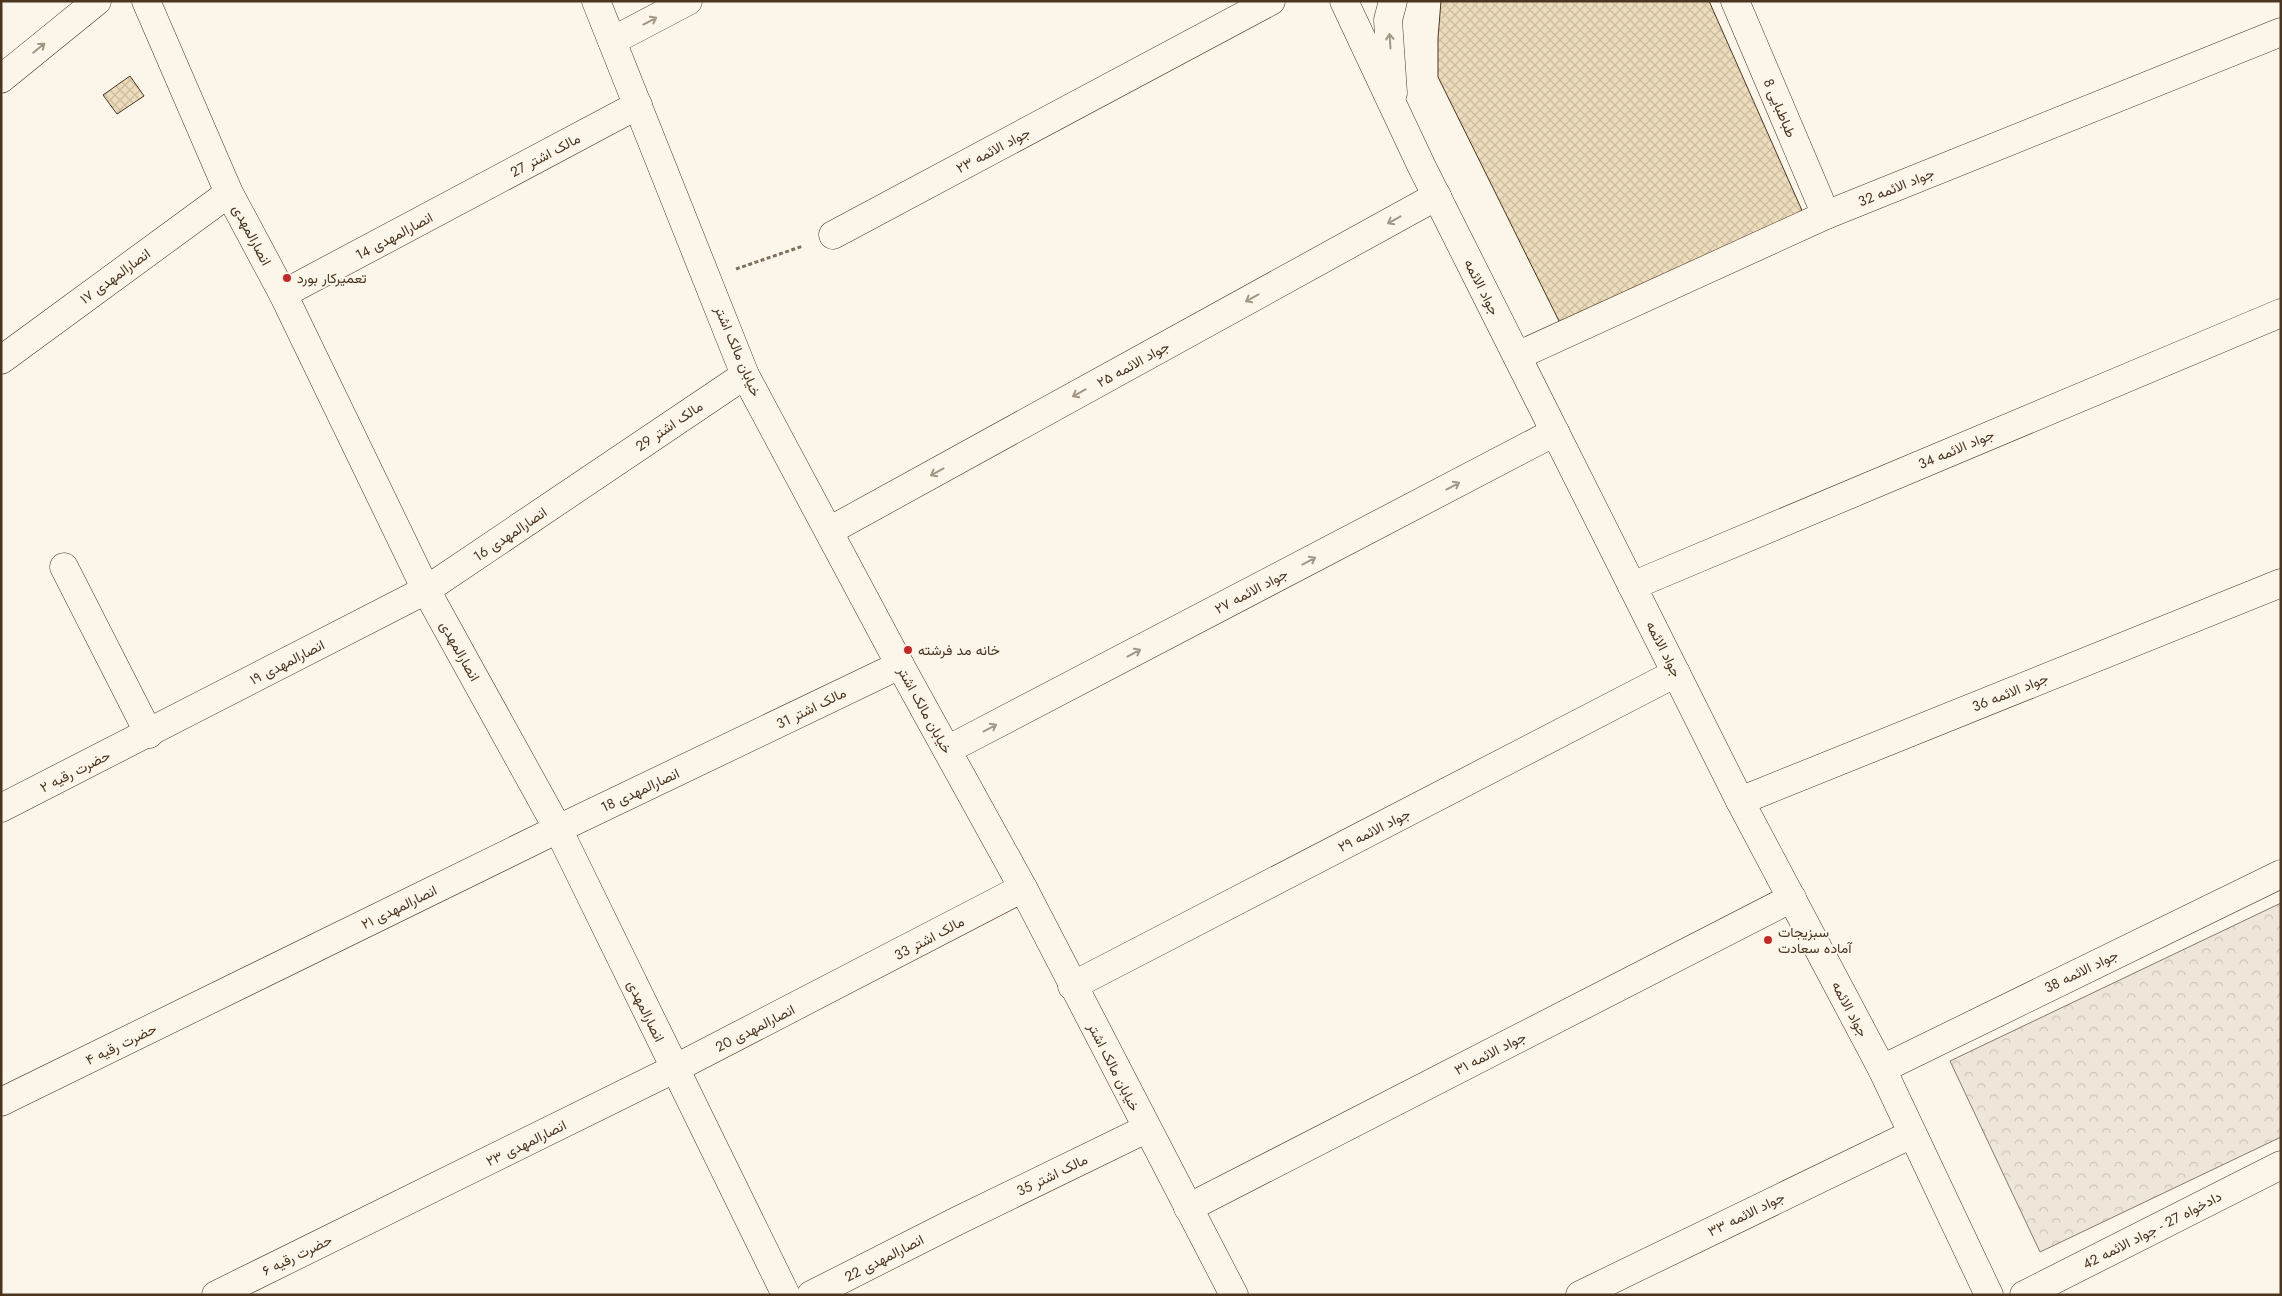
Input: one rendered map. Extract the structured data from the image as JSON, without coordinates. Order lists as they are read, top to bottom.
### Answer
{
  "streets": {
    "street": [
      "طباطبایی 8",
      "جواد الائمه ۲۳",
      "مالک اشتر 27",
      "جواد الائمه 32",
      "انصارالمهدی",
      "انصارالمهدی 14",
      "انصارالمهدی ۱۷",
      "جواد الائمه",
      "خیابان مالک اشتر",
      "جواد الائمه ۲۵",
      "مالک اشتر 29",
      "جواد الائمه 34",
      "انصارالمهدی 16",
      "جواد الائمه ۲۷",
      "انصارالمهدی ۱۹",
      "جواد الائمه 36",
      "مالک اشتر 31",
      "حضرت رقیه ۲",
      "انصارالمهدی 18",
      "جواد الائمه ۲۹",
      "انصارالمهدی ۲۱",
      "مالک اشتر 33",
      "جواد الائمه 38",
      "انصارالمهدی 20",
      "حضرت رقیه ۴",
      "جواد الائمه ۳۱",
      "انصارالمهدی ۲۳",
      "مالک اشتر 35",
      "جواد الائمه ۳۳",
      "دادخواه 27 - جواد الائمه 42",
      "حضرت رقیه ۶",
      "انصارالمهدی 22"
    ]
  },
  "crossings": [
    ["طباطبایی 8", "جواد الائمه 32"],
    ["مالک اشتر 27", "انصارالمهدی 14"],
    ["مالک اشتر 27", "خیابان مالک اشتر"],
    ["جواد الائمه 32", "جواد الائمه"],
    ["انصارالمهدی", "انصارالمهدی 14"],
    ["انصارالمهدی", "انصارالمهدی ۱۷"],
    ["انصارالمهدی", "انصارالمهدی 16"],
    ["انصارالمهدی", "انصارالمهدی ۱۹"],
    ["انصارالمهدی", "انصارالمهدی 18"],
    ["انصارالمهدی", "انصارالمهدی ۲۱"],
    ["انصارالمهدی", "انصارالمهدی 20"],
    ["انصارالمهدی", "انصارالمهدی ۲۳"],
    ["جواد الائمه", "جواد الائمه ۲۵"],
    ["جواد الائمه", "جواد الائمه 34"],
    ["جواد الائمه", "جواد الائمه ۲۷"],
    ["جواد الائمه", "جواد الائمه 36"],
    ["جواد الائمه", "جواد الائمه ۲۹"],
    ["جواد الائمه", "جواد الائمه 38"],
    ["جواد الائمه", "جواد الائمه ۳۱"],
    ["جواد الائمه", "جواد الائمه ۳۳"],
    ["خیابان مالک اشتر", "جواد الائمه ۲۵"],
    ["خیابان مالک اشتر", "مالک اشتر 29"],
    ["خیابان مالک اشتر", "جواد الائمه ۲۷"],
    ["خیابان مالک اشتر", "مالک اشتر 31"],
    ["خیابان مالک اشتر", "جواد الائمه ۲۹"],
    ["خیابان مالک اشتر", "مالک اشتر 33"],
    ["خیابان مالک اشتر", "جواد الائمه ۳۱"],
    ["خیابان مالک اشتر", "مالک اشتر 35"],
    ["مالک اشتر 29", "انصارالمهدی 16"],
    ["انصارالمهدی 16", "انصارالمهدی ۱۹"],
    ["انصارالمهدی ۱۹", "حضرت رقیه ۲"],
    ["مالک اشتر 31", "انصارالمهدی 18"],
    ["انصارالمهدی 18", "انصارالمهدی ۲۱"],
    ["انصارالمهدی ۲۱", "حضرت رقیه ۴"],
    ["مالک اشتر 33", "انصارالمهدی 20"],
    ["انصارالمهدی 20", "انصارالمهدی ۲۳"],
    ["انصارالمهدی ۲۳", "حضرت رقیه ۶"],
    ["مالک اشتر 35", "انصارالمهدی 22"]
  ],
  "one_way": ["جواد الائمه ۲۵", "جواد الائمه ۲۷"],
  "places": ["تعمیرکار بورد", "خانه مد فرشته", "سبزیجات آماده سعادت"]
}
